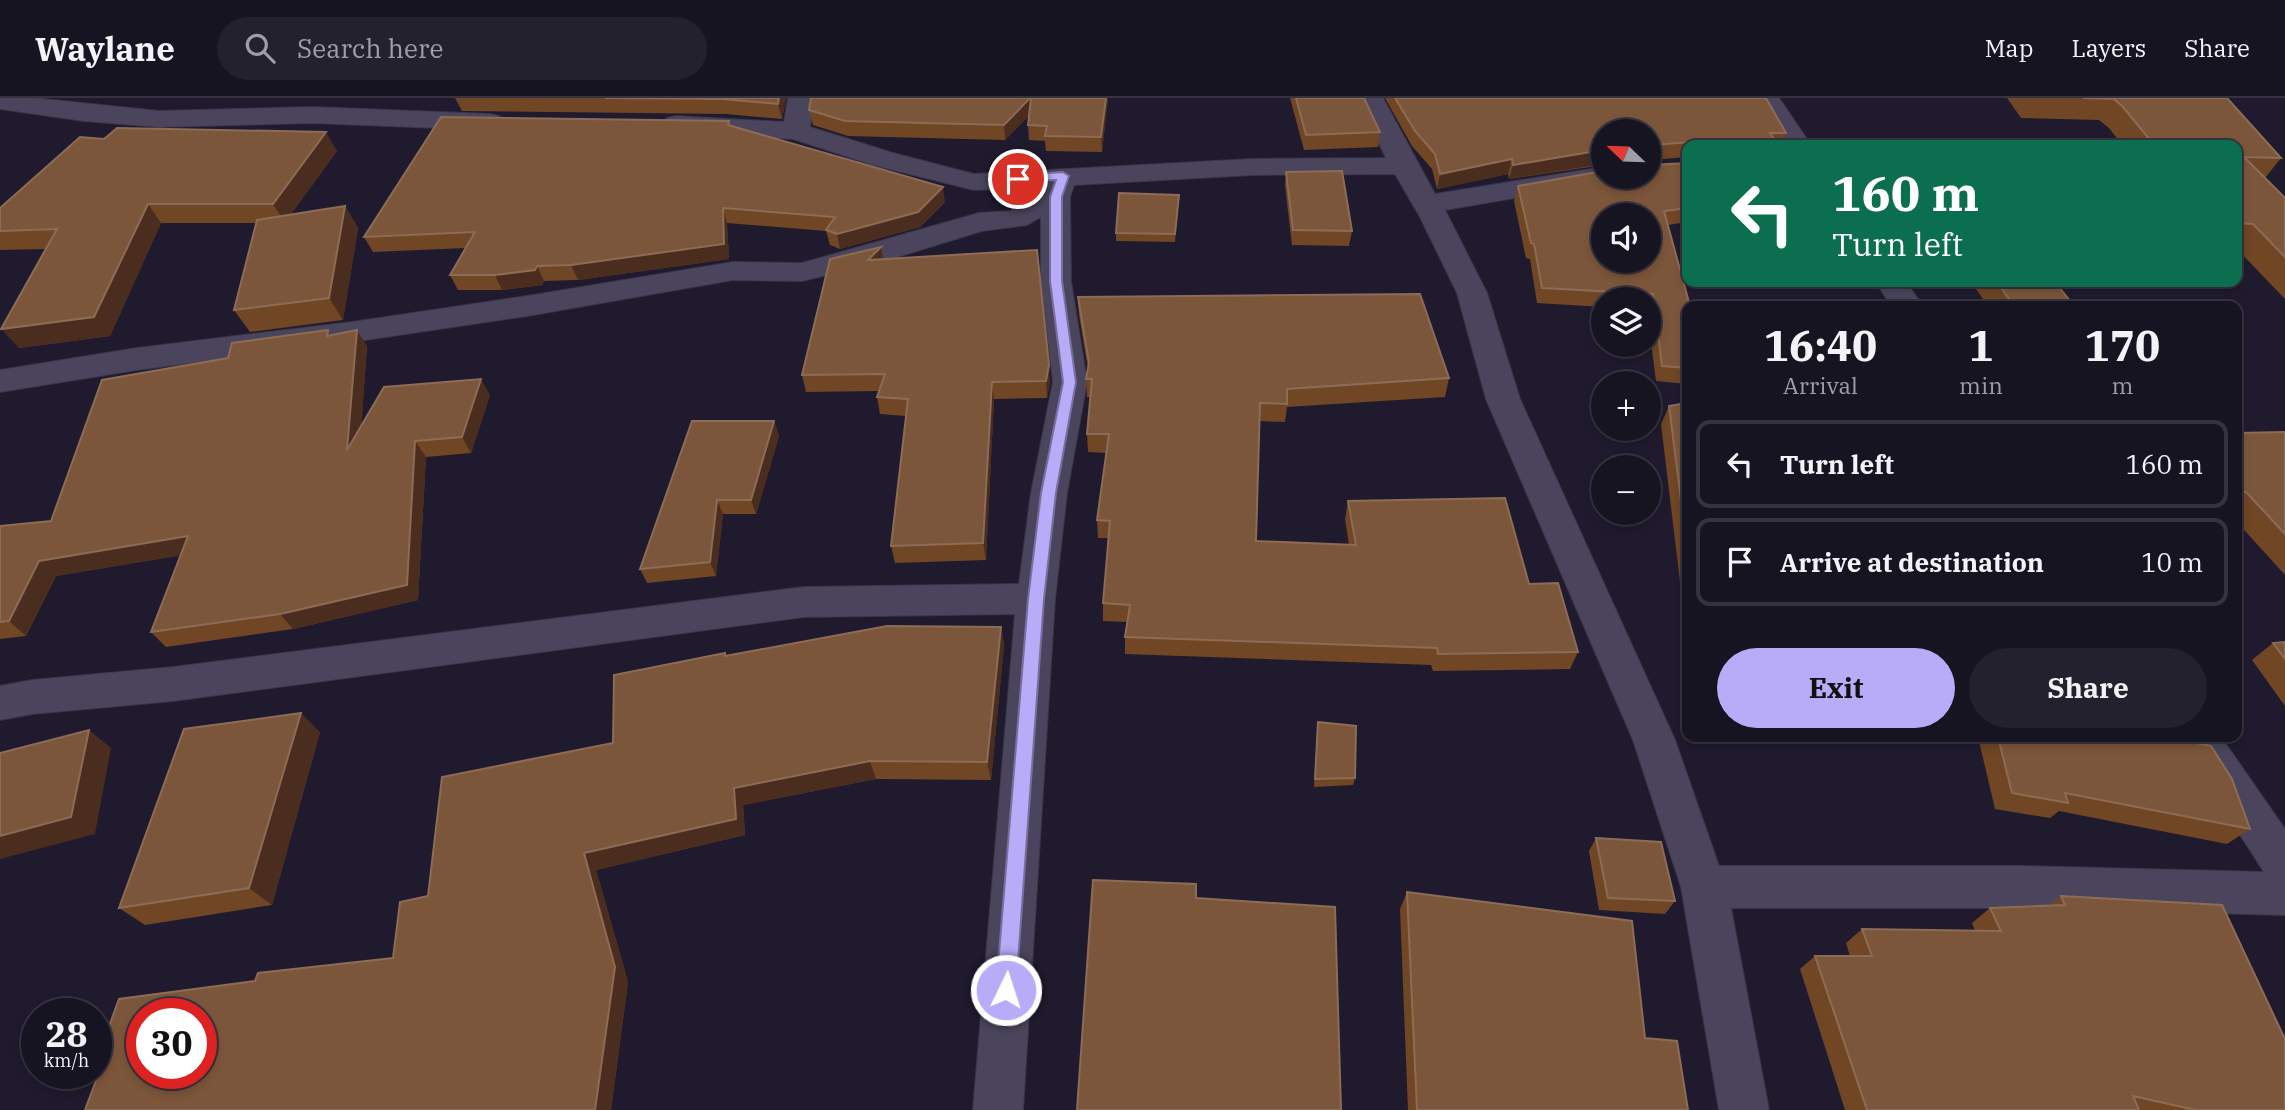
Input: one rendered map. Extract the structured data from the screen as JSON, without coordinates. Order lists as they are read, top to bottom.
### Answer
{
  "north": "top left",
  "page": {
    "header": "Waylane",
    "search": "Search here",
    "nav": ["Map", "Layers", "Share"],
    "map_buttons": ["+", "−"],
    "turn": ["160 m", "Turn left"],
    "eta": [
      "16:40",
      "Arrival",
      "1",
      "min",
      "170",
      "m"
    ],
    "list": [
      {
        "name": "Turn left",
        "value": "160 m"
      },
      {
        "name": "Arrive at destination",
        "value": "10 m"
      }
    ],
    "buttons": ["Exit", "Share"],
    "speed": "28 km/h",
    "limit": "30"
  }
}
